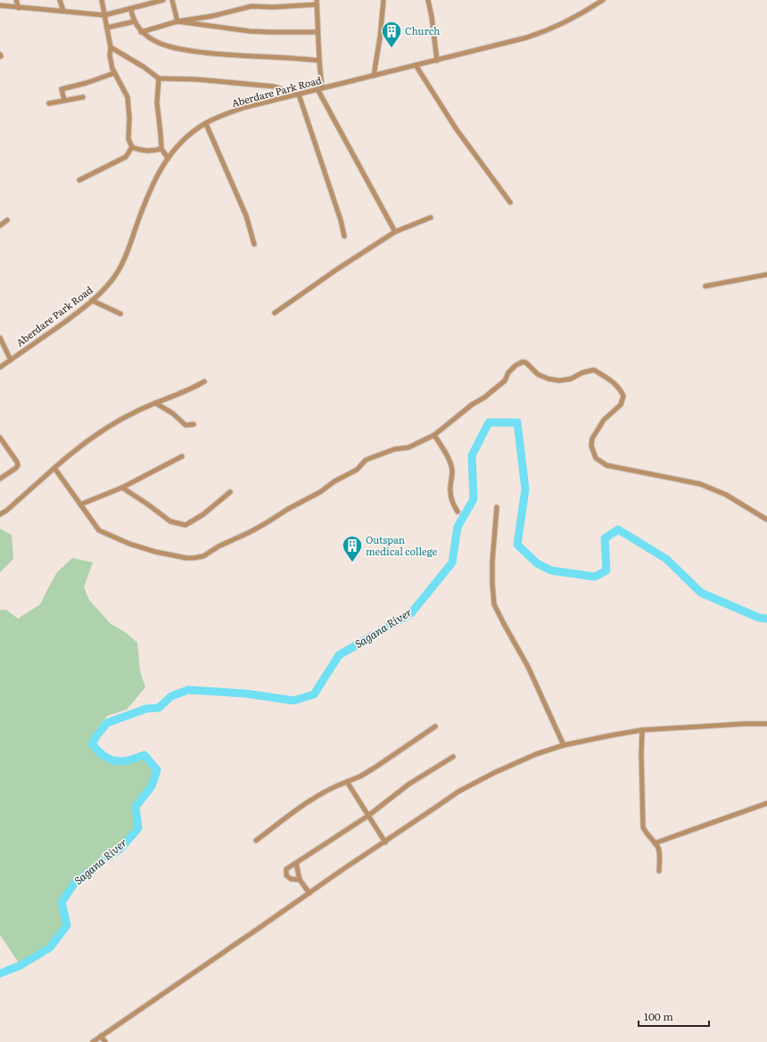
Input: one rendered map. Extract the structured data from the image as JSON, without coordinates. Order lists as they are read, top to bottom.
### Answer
{
  "streets": {
    "street": ["Aberdare Park Road"]
  },
  "water": ["Sagana River"],
  "places": {
    "building": ["Church", "Outspan medical college"]
  },
  "scale_bar": "100 m"
}
